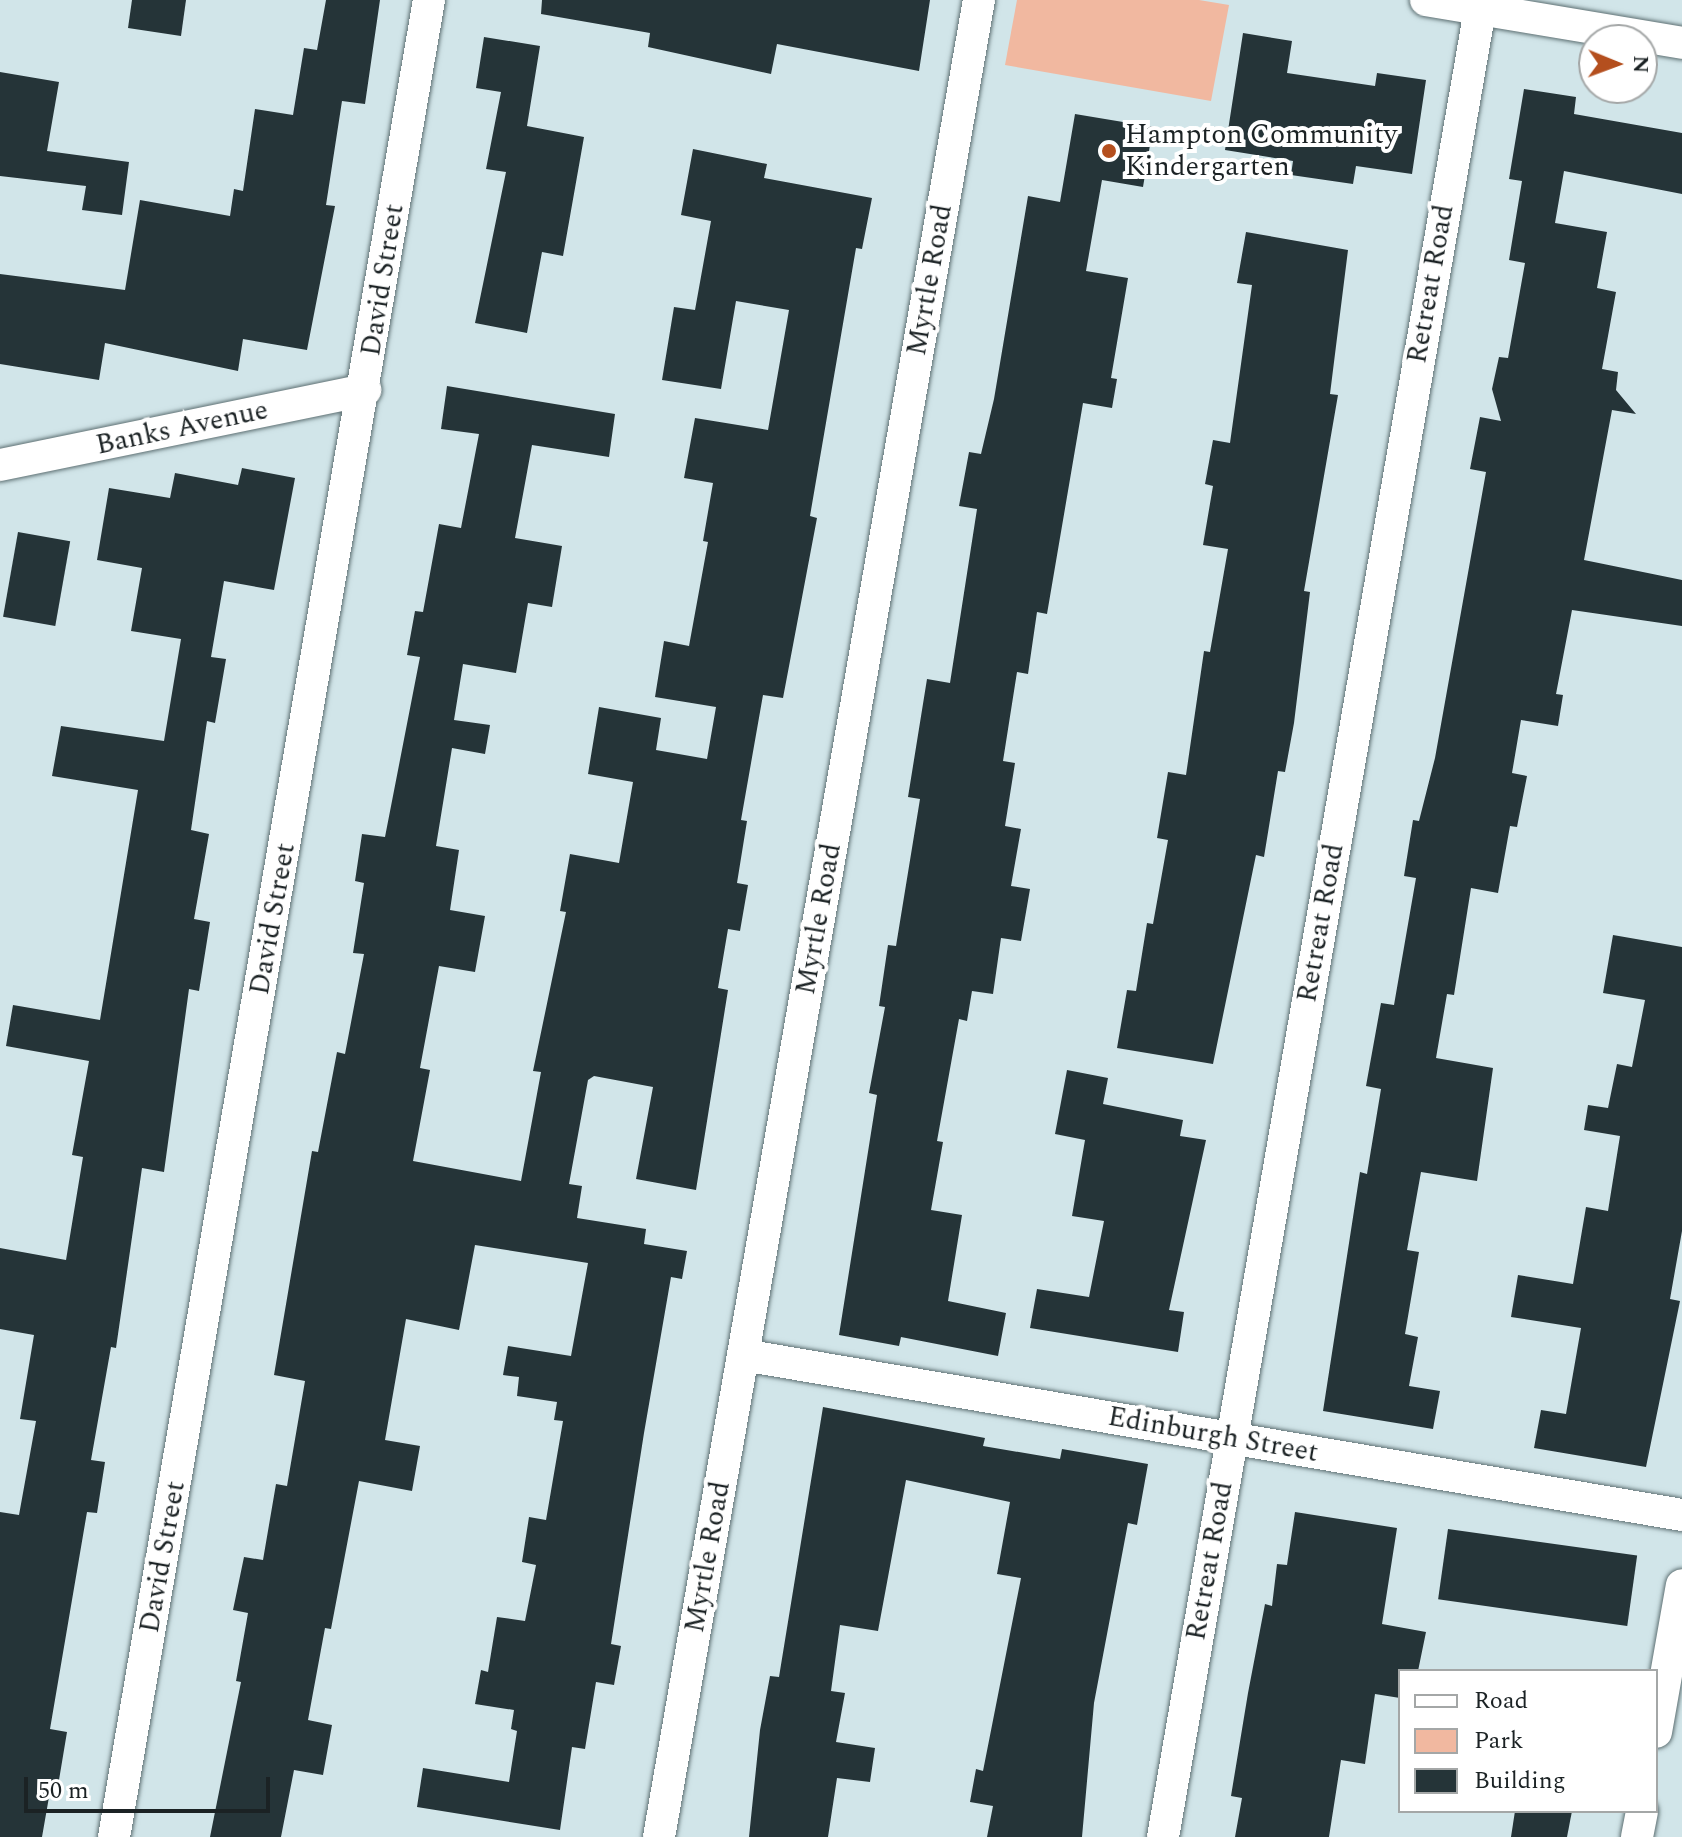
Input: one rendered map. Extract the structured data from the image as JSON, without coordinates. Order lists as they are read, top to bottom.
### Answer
{
  "streets": {
    "street": [
      "David Street",
      "Myrtle Road",
      "Retreat Road",
      "Banks Avenue",
      "Edinburgh Street"
    ]
  },
  "crossings": [
    ["David Street", "Banks Avenue"],
    ["Myrtle Road", "Edinburgh Street"],
    ["Retreat Road", "Edinburgh Street"]
  ],
  "places": ["Hampton Community Kindergarten"],
  "legend": ["Road", "Park", "Building"],
  "scale_bar": "50 m",
  "north": "right"
}
